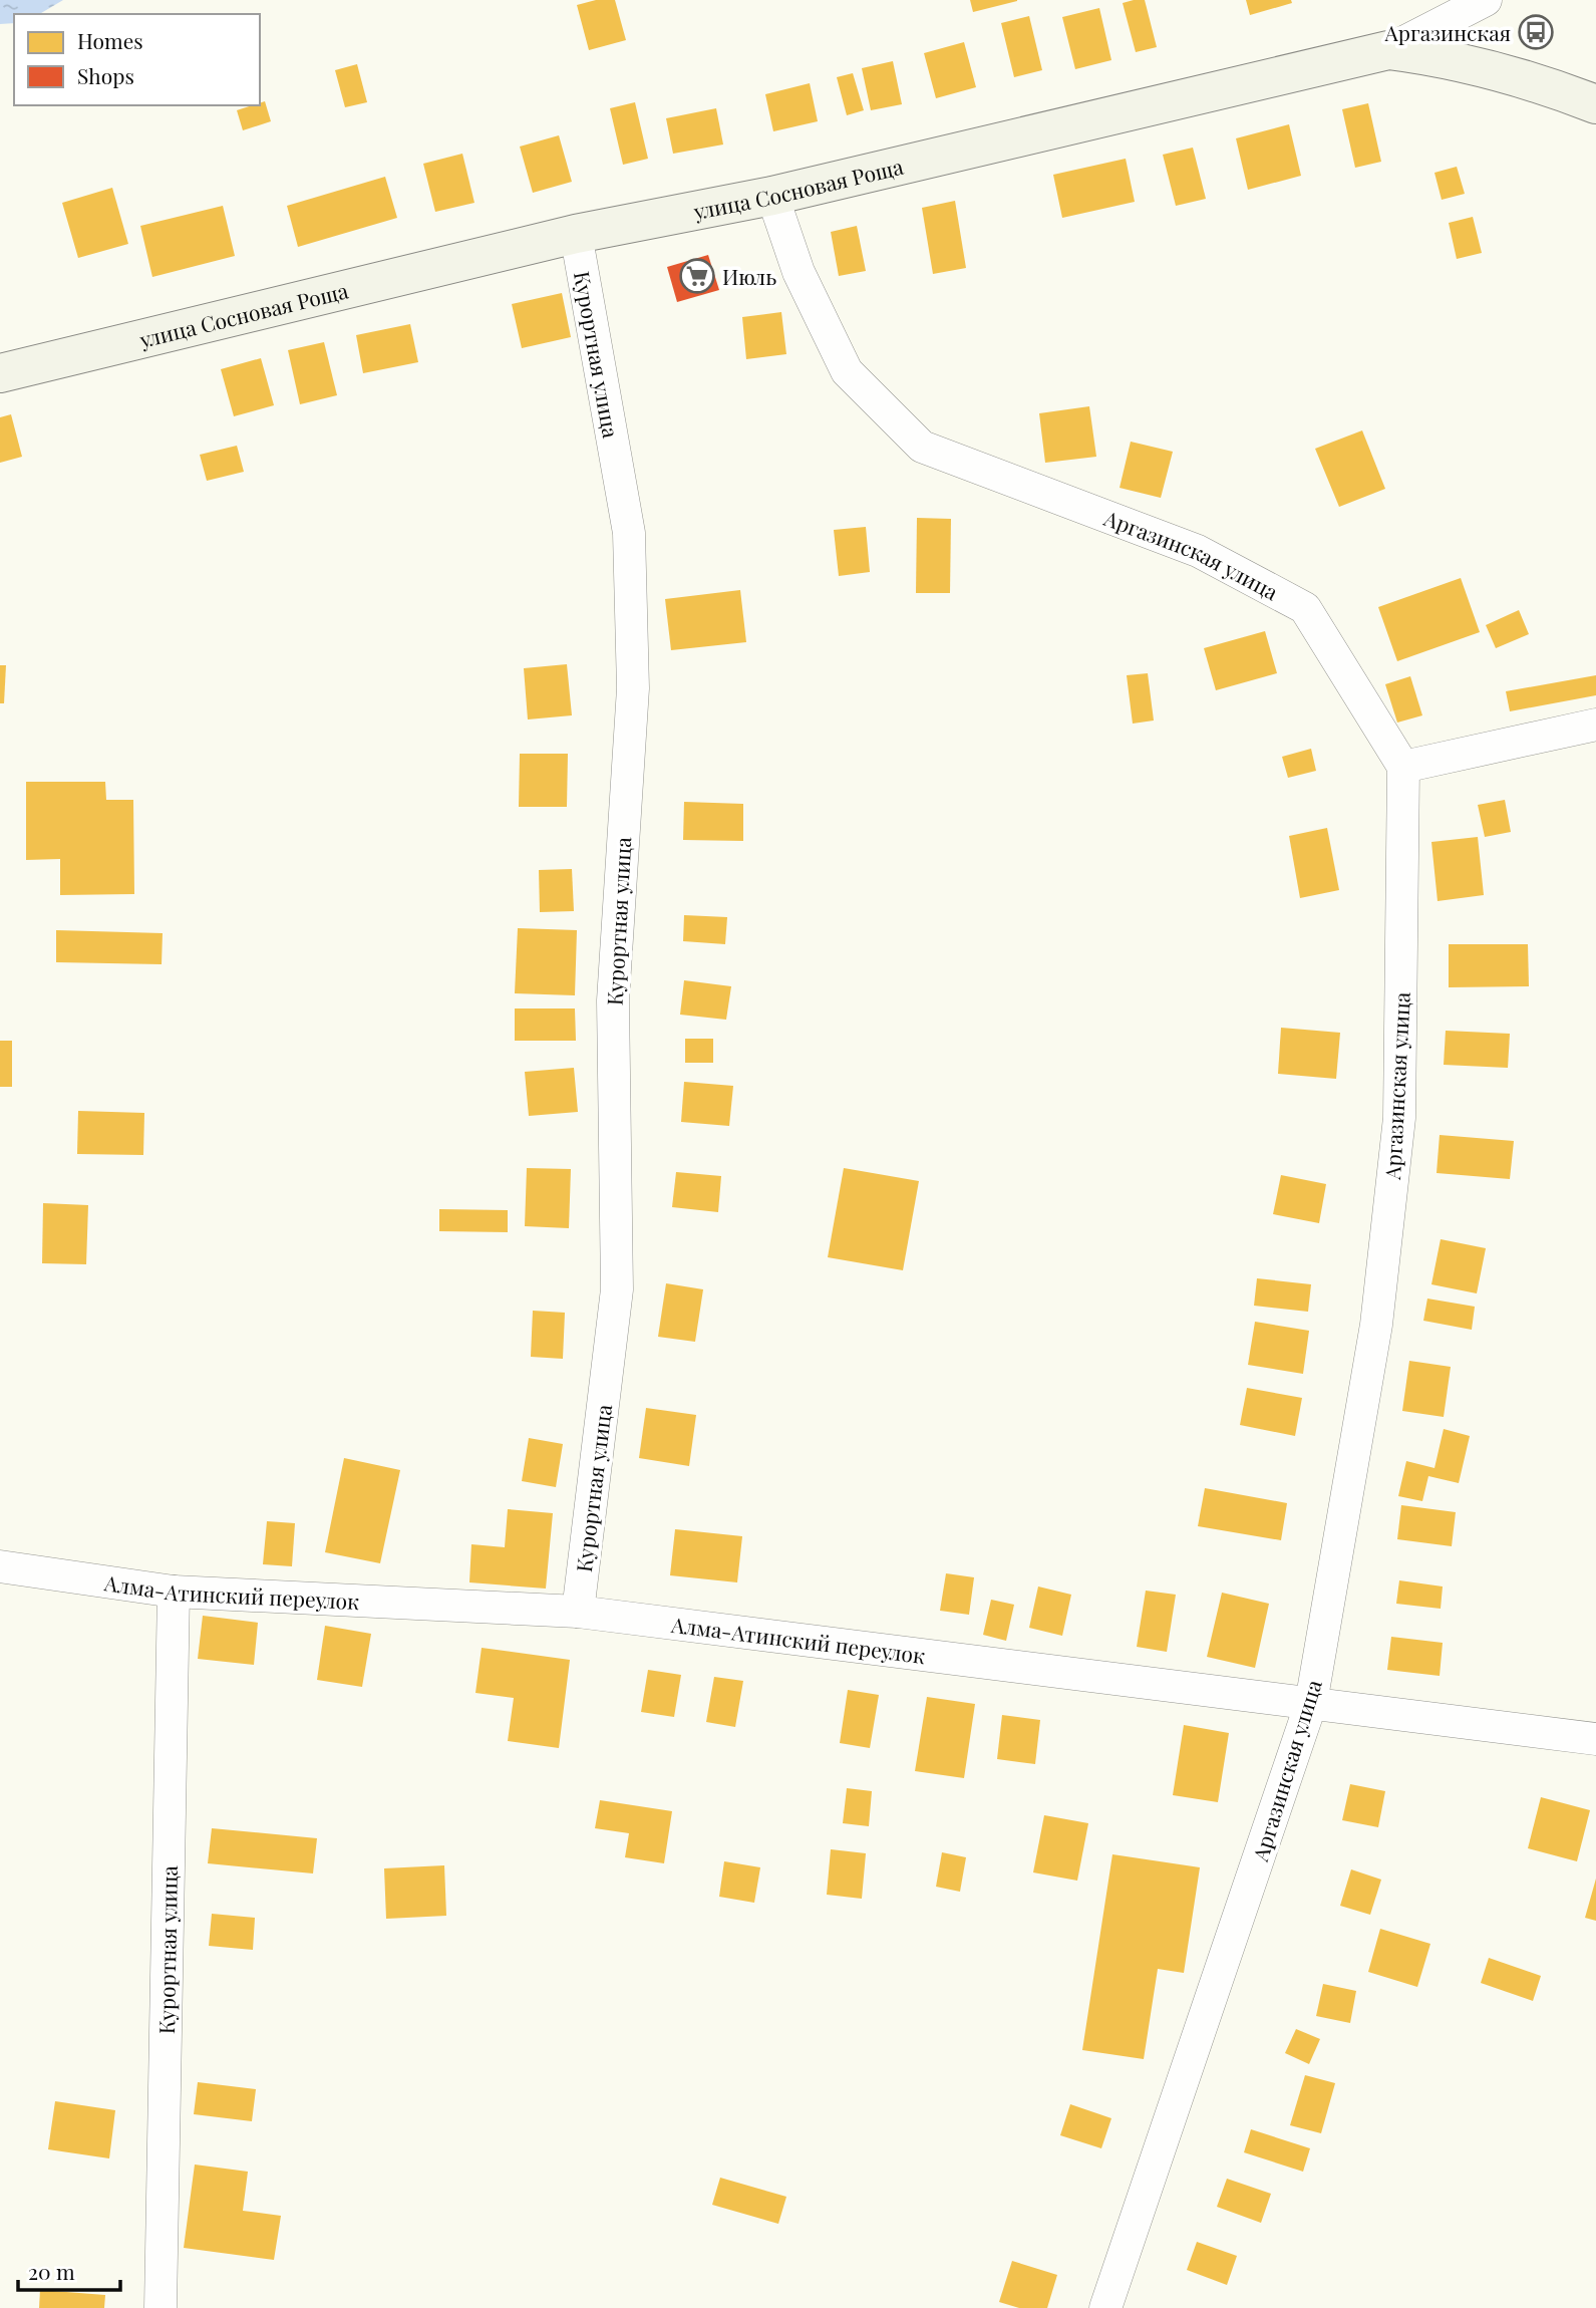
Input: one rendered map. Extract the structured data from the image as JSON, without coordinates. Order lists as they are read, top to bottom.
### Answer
{
  "streets": {
    "main road": ["улица Сосновая Роща"],
    "street": ["Курортная улица", "Аргазинская улица", "Алма-Атинский переулок"]
  },
  "crossings": [
    ["улица Сосновая Роща", "Курортная улица"],
    ["улица Сосновая Роща", "Аргазинская улица"],
    ["Курортная улица", "Алма-Атинский переулок"],
    ["Аргазинская улица", "Алма-Атинский переулок"]
  ],
  "places": {
    "bus stop": ["Аргазинская"],
    "supermarket": ["Июль"]
  },
  "legend": ["Homes", "Shops"],
  "scale_bar": "20 m"
}
